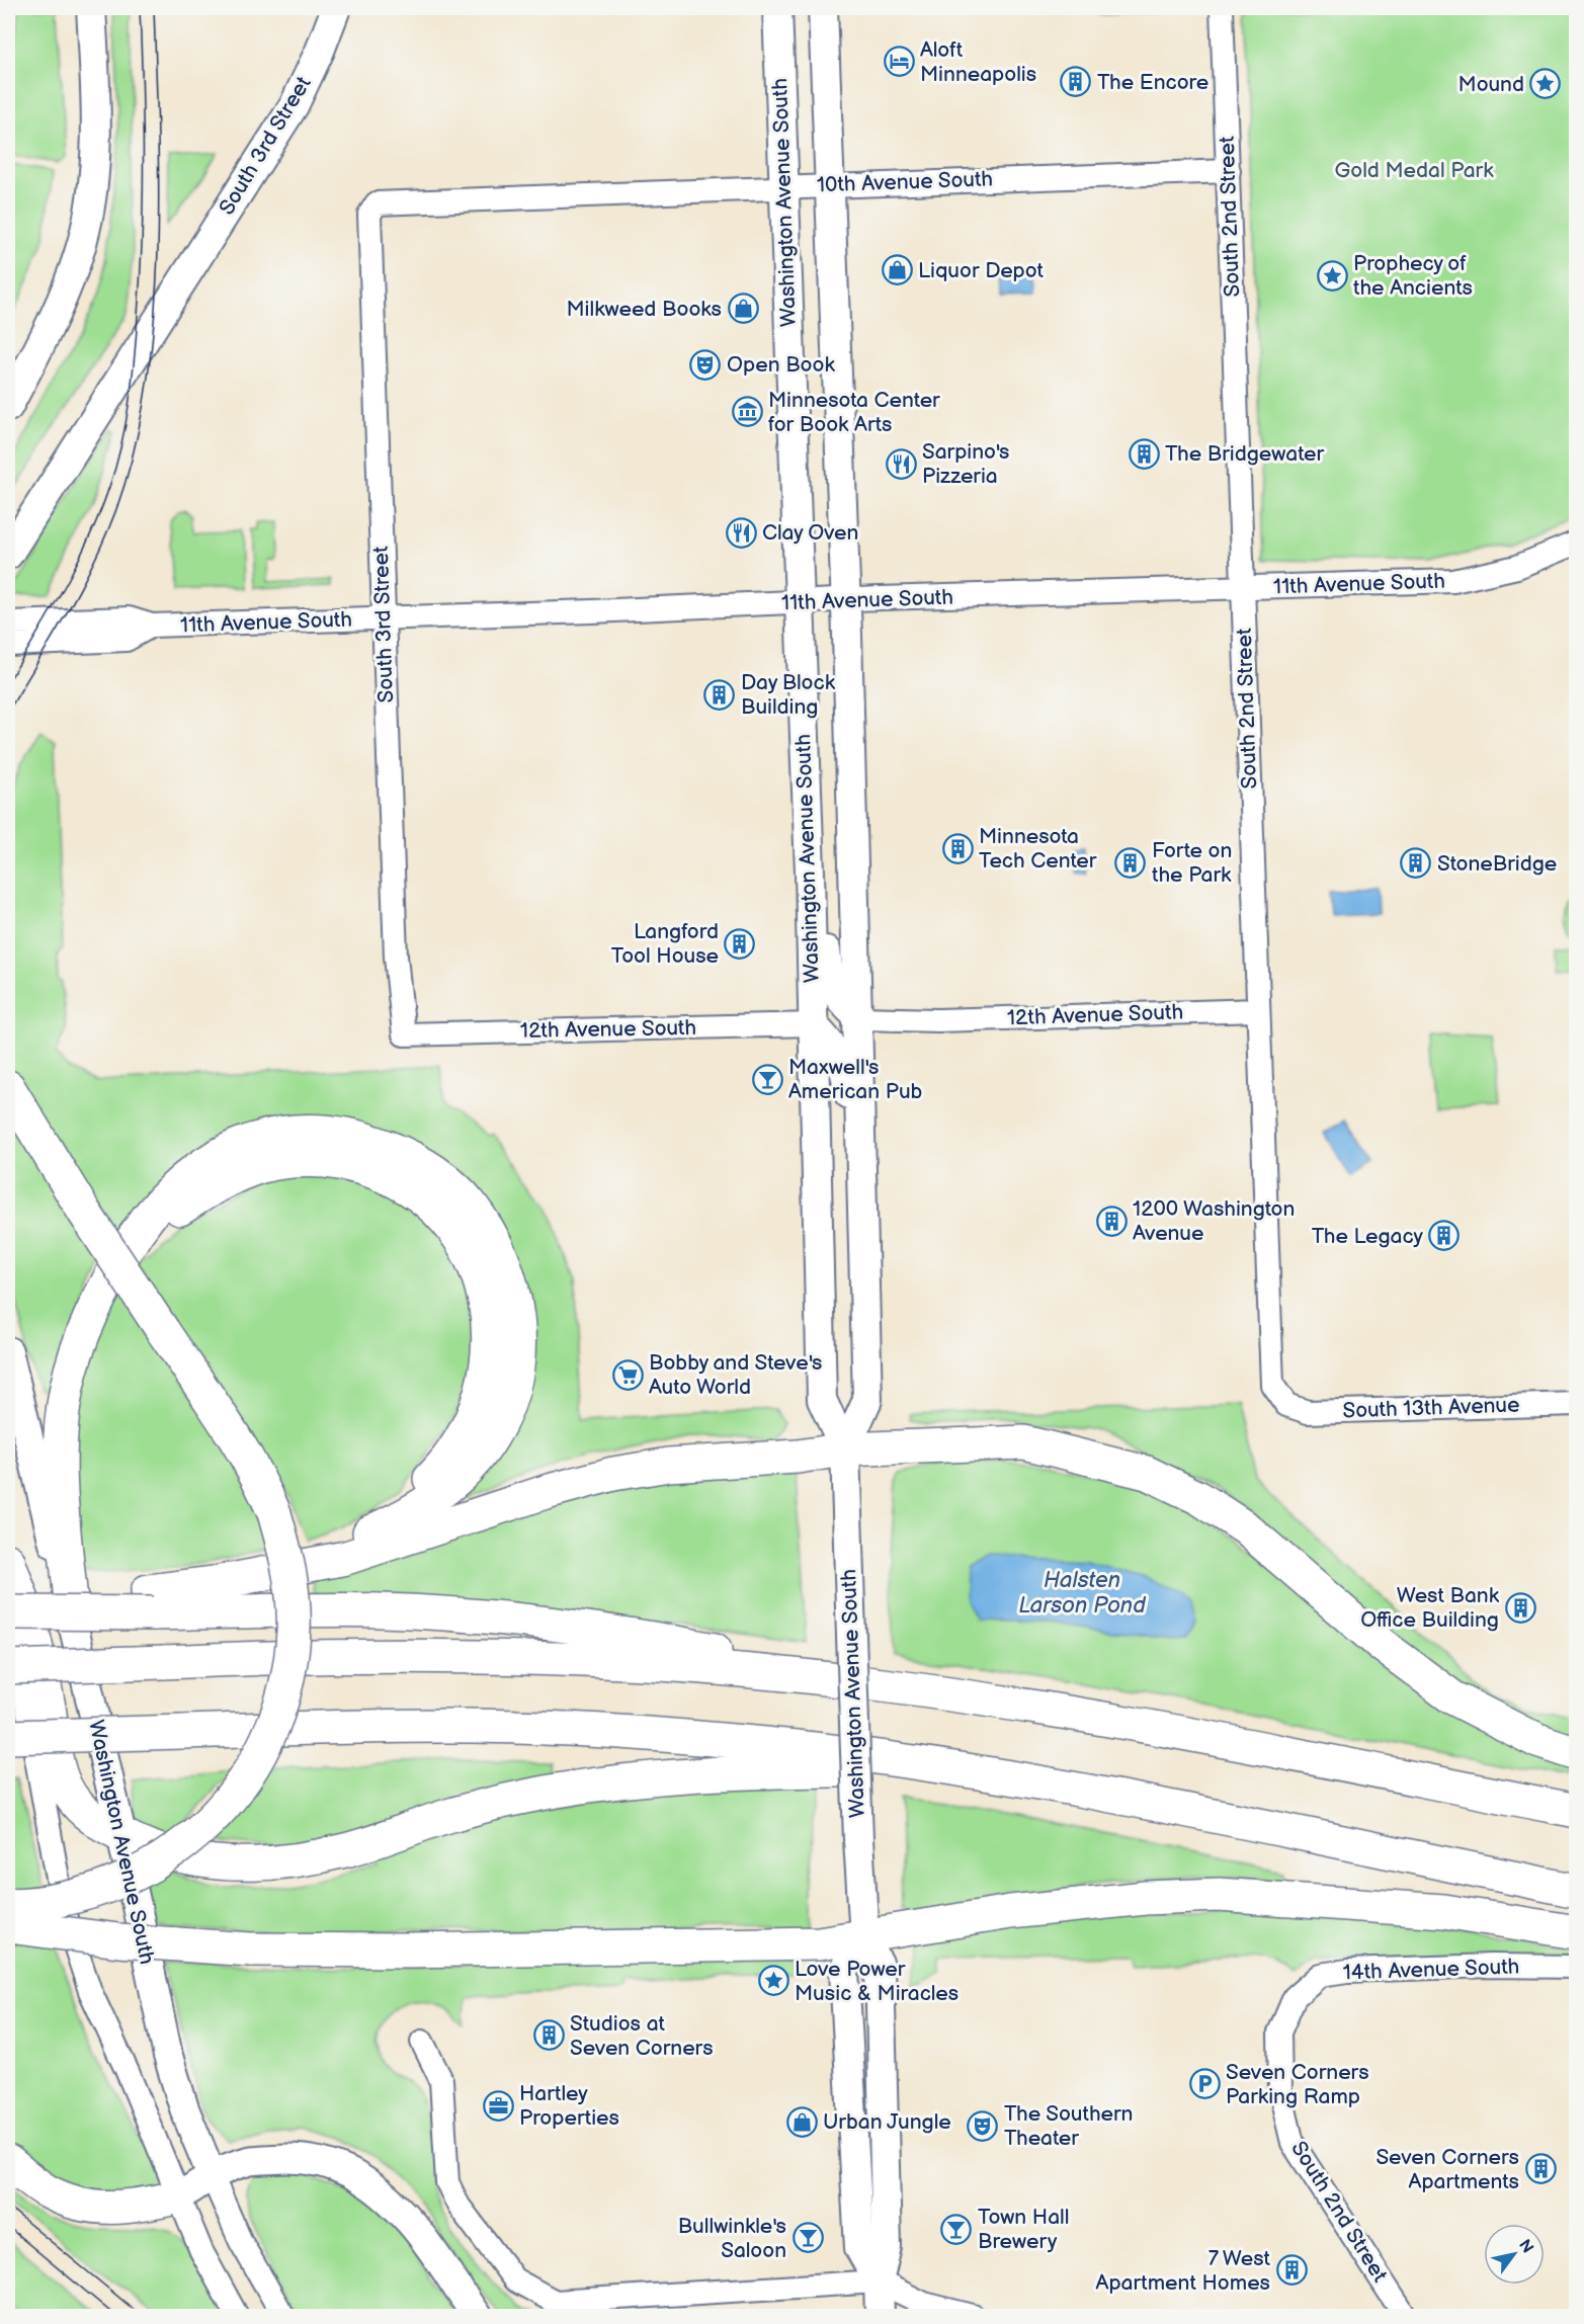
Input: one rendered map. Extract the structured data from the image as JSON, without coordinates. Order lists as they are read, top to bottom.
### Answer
{
  "streets": {
    "main road": ["South 3rd Street", "Washington Avenue South"],
    "street": [
      "10th Avenue South",
      "South 2nd Street",
      "11th Avenue South",
      "12th Avenue South",
      "South 13th Avenue",
      "14th Avenue South"
    ]
  },
  "crossings": [
    ["South 3rd Street", "10th Avenue South"],
    ["South 3rd Street", "11th Avenue South"],
    ["South 3rd Street", "12th Avenue South"],
    ["10th Avenue South", "Washington Avenue South"],
    ["10th Avenue South", "South 2nd Street"],
    ["Washington Avenue South", "11th Avenue South"],
    ["Washington Avenue South", "12th Avenue South"],
    ["South 2nd Street", "11th Avenue South"],
    ["South 2nd Street", "12th Avenue South"],
    ["South 2nd Street", "South 13th Avenue"],
    ["South 2nd Street", "14th Avenue South"]
  ],
  "water": ["Halsten Larson Pond"],
  "parks": ["Gold Medal Park"],
  "places": {
    "hotel": ["Aloft Minneapolis"],
    "building": [
      "The Encore",
      "The Bridgewater",
      "Day Block Building",
      "Minnesota Tech Center",
      "Forte on the Park",
      "StoneBridge",
      "Langford Tool House",
      "1200 Washington Avenue",
      "The Legacy",
      "West Bank Office Building",
      "Studios at Seven Corners",
      "Seven Corners Apartments",
      "7 West Apartment Homes"
    ],
    "place": ["Mound", "Prophecy of the Ancients", "Love Power Music & Miracles"],
    "shop": ["Liquor Depot", "Milkweed Books", "Urban Jungle"],
    "theatre": ["Open Book", "The Southern Theater"],
    "museum": ["Minnesota Center for Book Arts"],
    "restaurant": ["Sarpino's Pizzeria", "Clay Oven"],
    "bar": ["Maxwell's American Pub", "Town Hall Brewery", "Bullwinkle's Saloon"],
    "supermarket": ["Bobby and Steve's Auto World"],
    "parking": ["Seven Corners Parking Ramp"],
    "office": ["Hartley Properties"]
  },
  "north": "top right"
}
